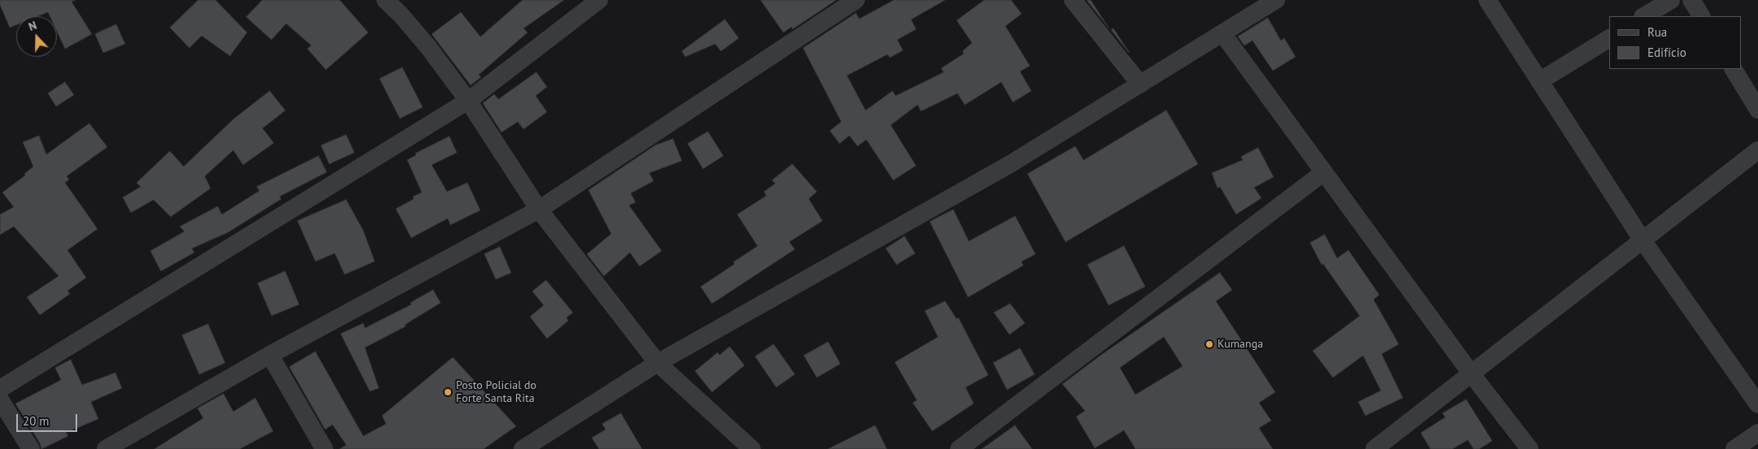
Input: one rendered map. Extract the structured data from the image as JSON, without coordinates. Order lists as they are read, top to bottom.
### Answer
{
  "places": ["Kumanga", "Posto Policial do Forte Santa Rita"],
  "legend": ["Rua", "Edifício"],
  "scale_bar": "20 m",
  "north": "top"
}
